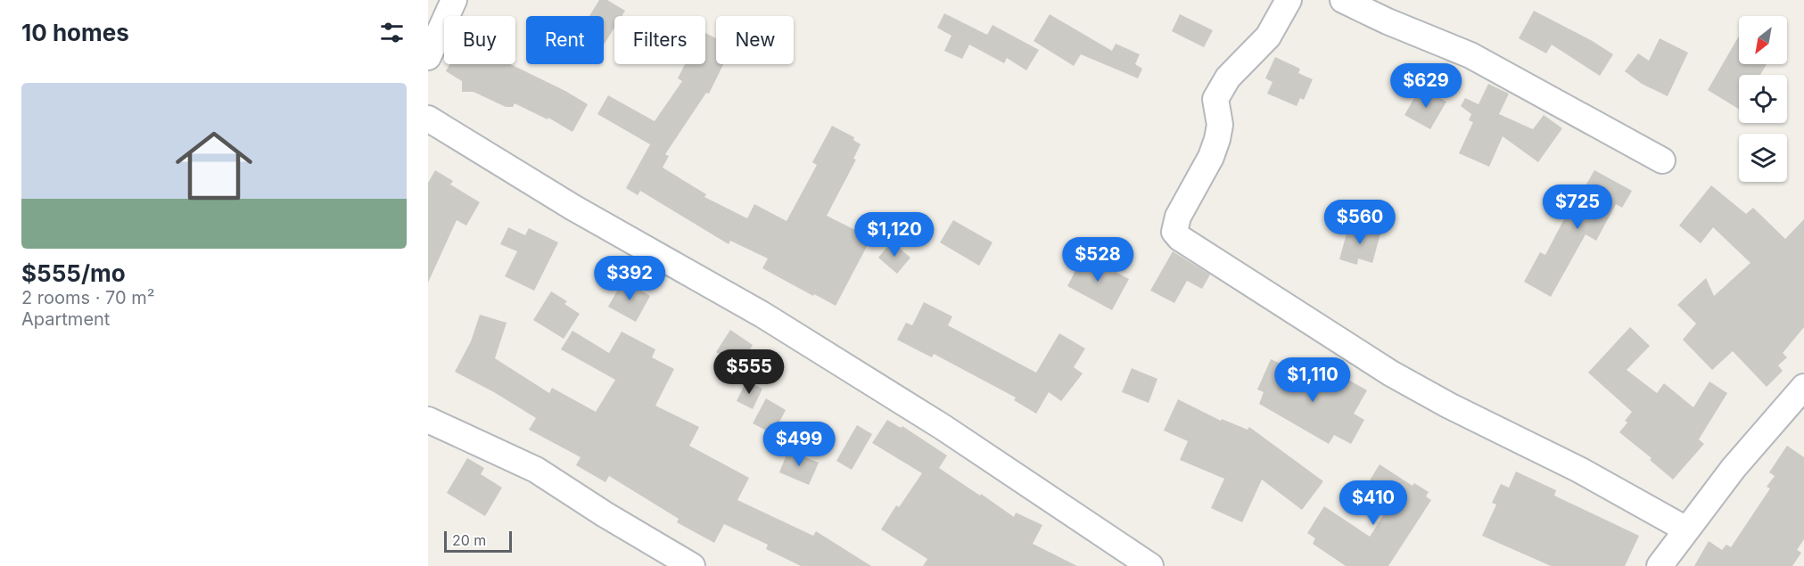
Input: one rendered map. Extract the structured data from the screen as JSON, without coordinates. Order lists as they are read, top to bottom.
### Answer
{
  "scale_bar": "20 m",
  "north": "bottom left",
  "page": {
    "heading": "10 homes",
    "chip": [
      "Buy",
      "Rent",
      "Filters",
      "New"
    ],
    "price": [
      "$629",
      "$725",
      "$560",
      "$1,120",
      "$528",
      "$392",
      "$555",
      "$1,110",
      "$499",
      "$410"
    ],
    "list": [
      {
        "name": "$555/mo",
        "note": "2 rooms · 70 m² · Apartment"
      }
    ],
    "scale": "20 m"
  }
}
